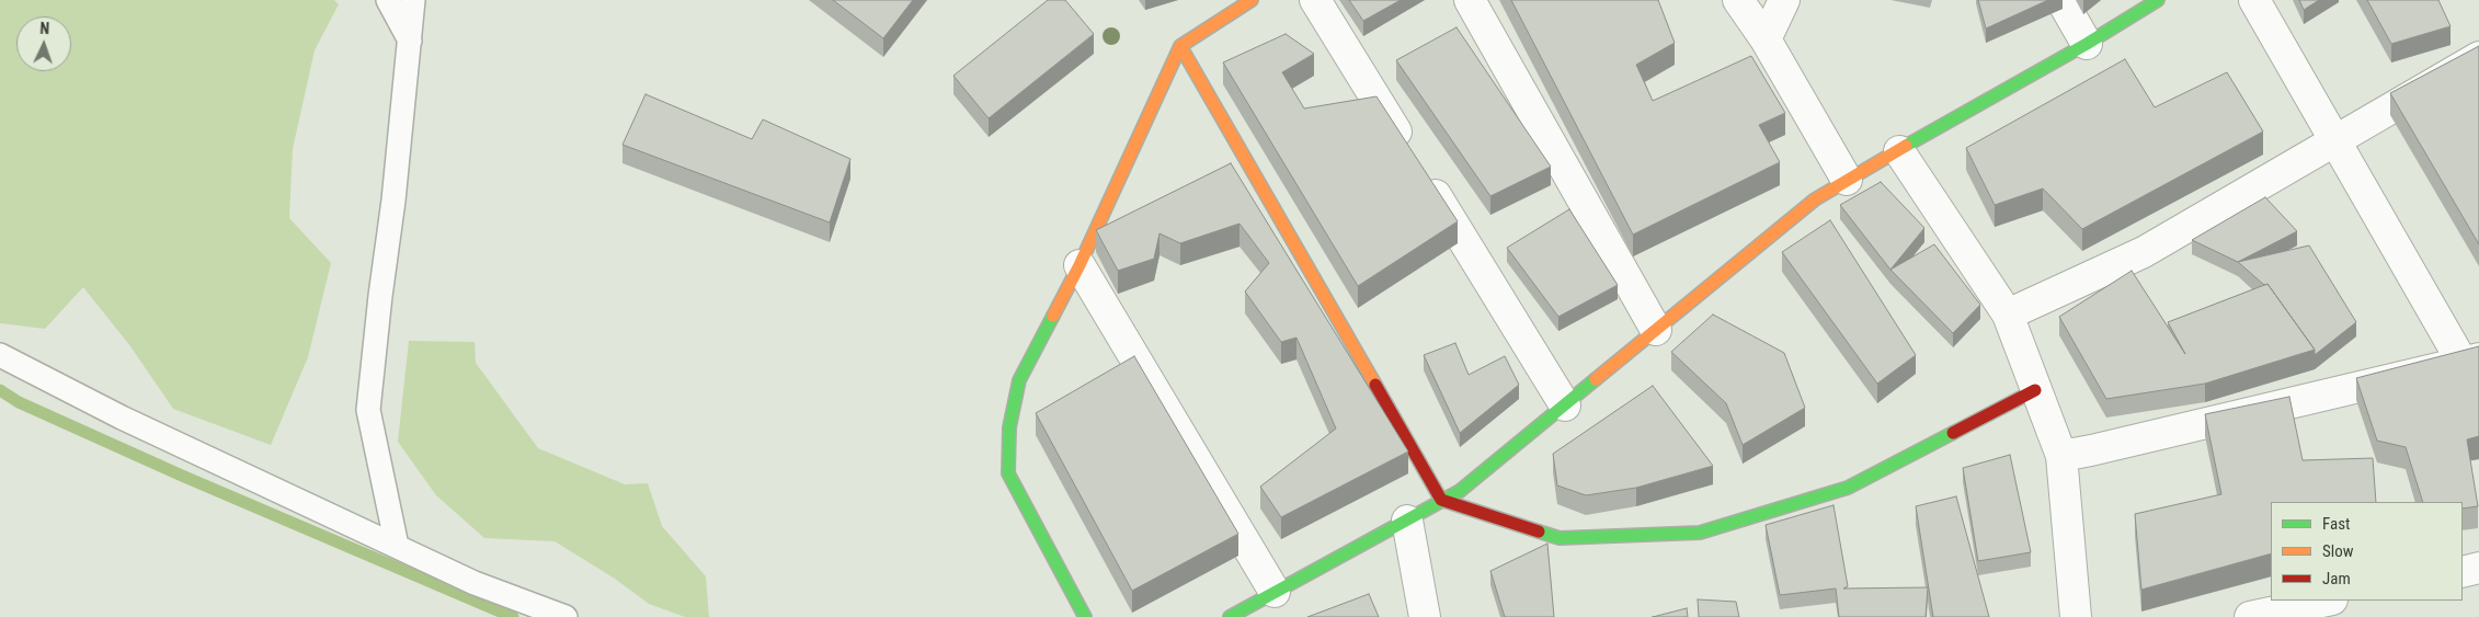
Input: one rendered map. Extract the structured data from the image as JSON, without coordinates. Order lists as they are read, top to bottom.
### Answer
{
  "legend": ["Fast", "Slow", "Jam"],
  "north": "top"
}
